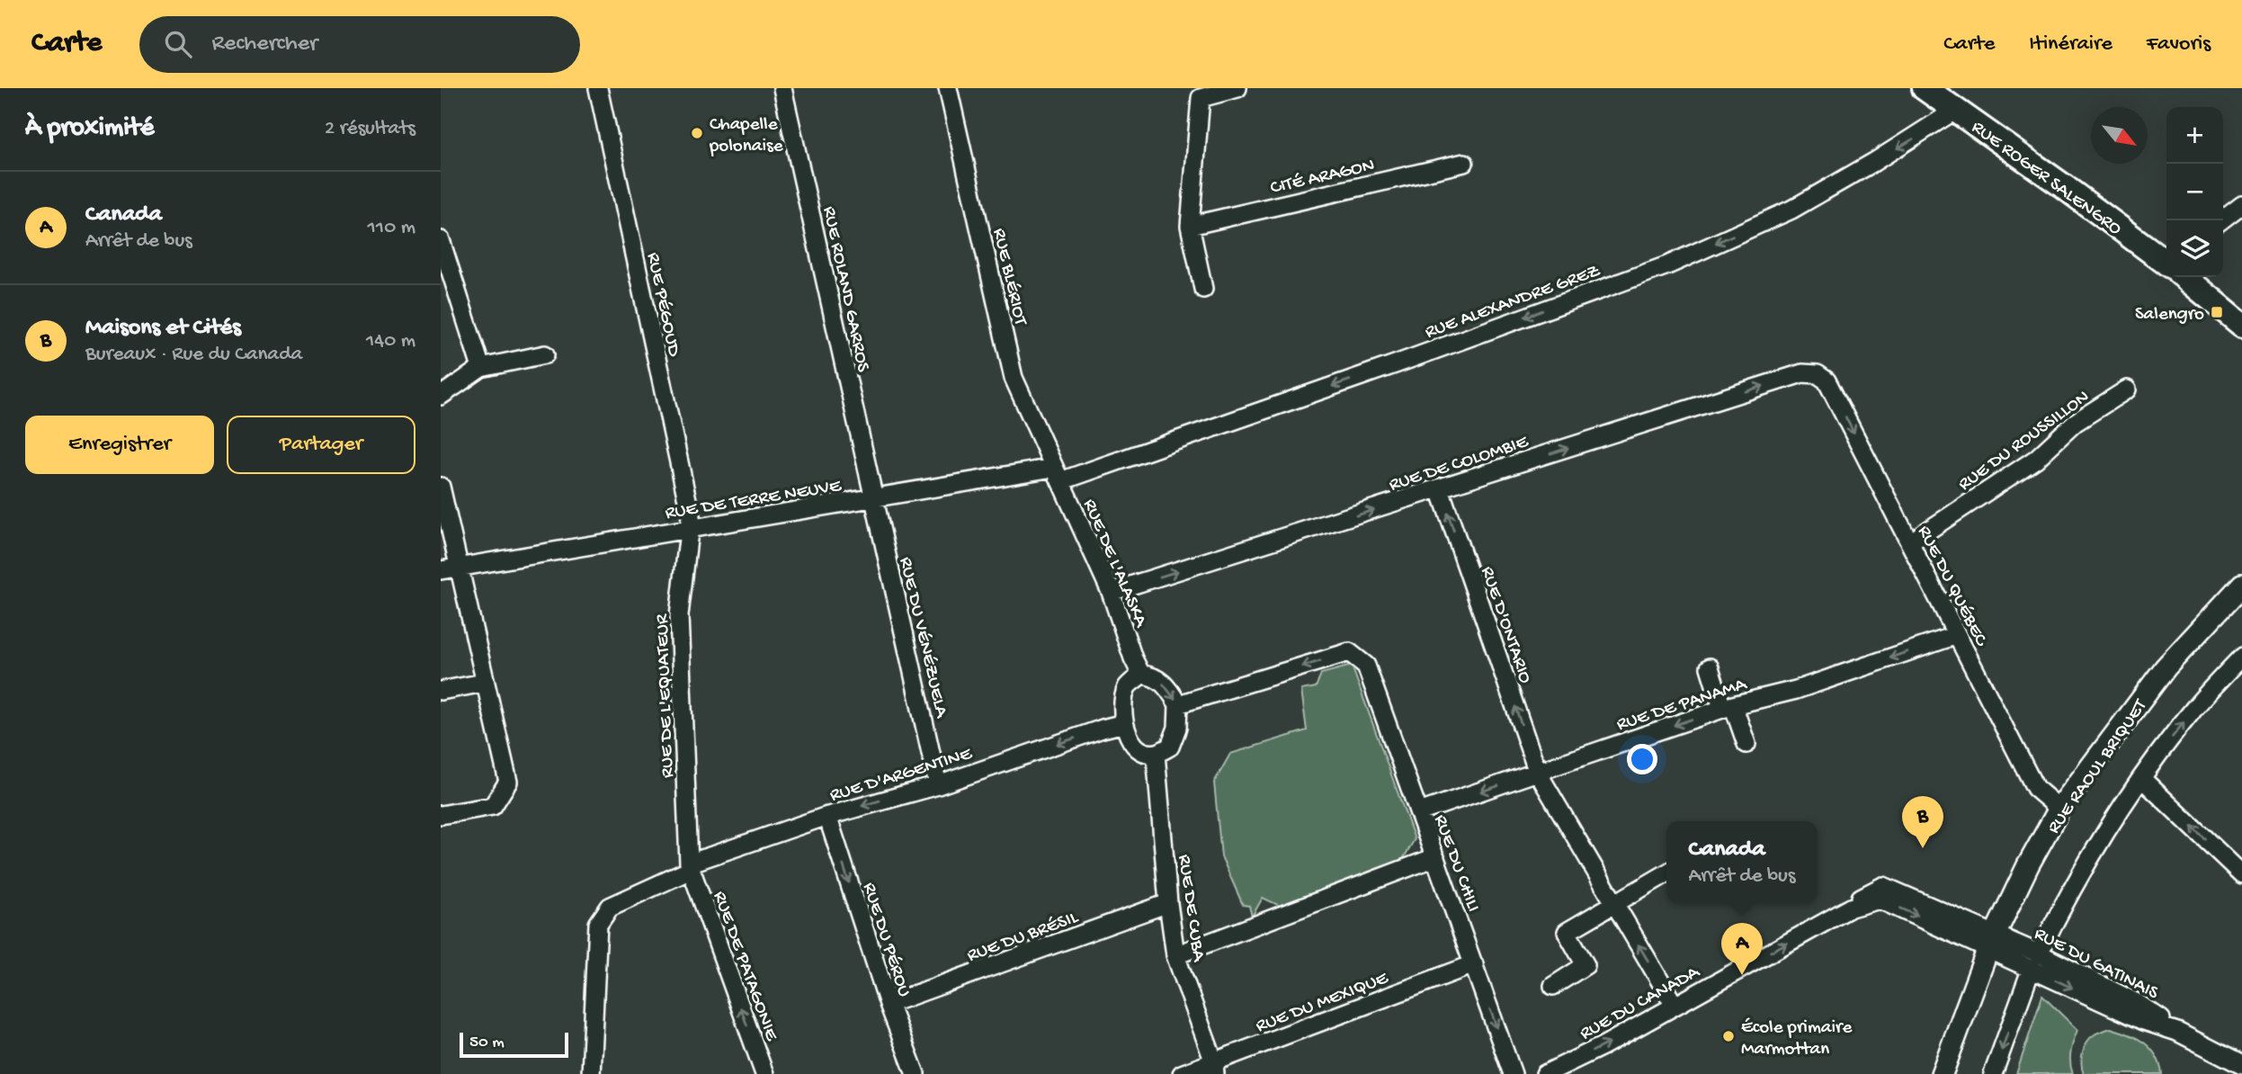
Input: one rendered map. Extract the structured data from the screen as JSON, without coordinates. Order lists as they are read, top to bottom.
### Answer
{
  "streets": {
    "main road": ["RUE ROGER SALENGRO"],
    "street": [
      "CITÉ ARAGON",
      "RUE BLÉRIOT",
      "RUE ROLAND GARROS",
      "RUE ALEXANDRE GREZ",
      "RUE PÉGOUD",
      "RUE DU ROUSSILLON",
      "RUE DE COLOMBIE",
      "RUE DE TERRE NEUVE",
      "RUE DE L'ALASKA",
      "RUE DU QUÉBEC",
      "RUE D'ONTARIO",
      "RUE DU VÉNÉZUELA",
      "RUE DE L'EQUATEUR",
      "RUE DE PANAMA",
      "RUE RAOUL BRIQUET",
      "RUE D'ARGENTINE",
      "RUE DU CHILI",
      "RUE DE CUBA",
      "RUE DU BRÉSIL",
      "RUE DU PÉROU",
      "RUE DU GATINAIS",
      "RUE DE PATAGONIE",
      "RUE DU MEXIQUE",
      "RUE DU CANADA"
    ]
  },
  "crossings": [
    ["RUE ROGER SALENGRO", "RUE ALEXANDRE GREZ"],
    ["RUE BLÉRIOT", "RUE ALEXANDRE GREZ"],
    ["RUE BLÉRIOT", "RUE DE TERRE NEUVE"],
    ["RUE BLÉRIOT", "RUE DE L'ALASKA"],
    ["RUE ROLAND GARROS", "RUE DE TERRE NEUVE"],
    ["RUE ROLAND GARROS", "RUE DU VÉNÉZUELA"],
    ["RUE ALEXANDRE GREZ", "RUE DE TERRE NEUVE"],
    ["RUE ALEXANDRE GREZ", "RUE DE L'ALASKA"],
    ["RUE PÉGOUD", "RUE DE TERRE NEUVE"],
    ["RUE PÉGOUD", "RUE DE L'EQUATEUR"],
    ["RUE DU ROUSSILLON", "RUE DU QUÉBEC"],
    ["RUE DE COLOMBIE", "RUE DE L'ALASKA"],
    ["RUE DE COLOMBIE", "RUE DU QUÉBEC"],
    ["RUE DE COLOMBIE", "RUE D'ONTARIO"],
    ["RUE DE TERRE NEUVE", "RUE DE L'ALASKA"],
    ["RUE DE TERRE NEUVE", "RUE DU VÉNÉZUELA"],
    ["RUE DE TERRE NEUVE", "RUE DE L'EQUATEUR"],
    ["RUE DE L'ALASKA", "RUE D'ARGENTINE"],
    ["RUE DE L'ALASKA", "RUE DU CHILI"],
    ["RUE DE L'ALASKA", "RUE DE CUBA"],
    ["RUE DU QUÉBEC", "RUE DE PANAMA"],
    ["RUE DU QUÉBEC", "RUE RAOUL BRIQUET"],
    ["RUE D'ONTARIO", "RUE DE PANAMA"],
    ["RUE D'ONTARIO", "RUE DU CANADA"],
    ["RUE DU VÉNÉZUELA", "RUE D'ARGENTINE"],
    ["RUE DE L'EQUATEUR", "RUE D'ARGENTINE"],
    ["RUE DE L'EQUATEUR", "RUE DE PATAGONIE"],
    ["RUE DE PANAMA", "RUE DU CHILI"],
    ["RUE RAOUL BRIQUET", "RUE DU GATINAIS"],
    ["RUE RAOUL BRIQUET", "RUE DU CANADA"],
    ["RUE D'ARGENTINE", "RUE DU CHILI"],
    ["RUE D'ARGENTINE", "RUE DE CUBA"],
    ["RUE D'ARGENTINE", "RUE DU PÉROU"],
    ["RUE D'ARGENTINE", "RUE DE PATAGONIE"],
    ["RUE DU CHILI", "RUE DE CUBA"],
    ["RUE DU CHILI", "RUE DU MEXIQUE"],
    ["RUE DE CUBA", "RUE DU BRÉSIL"],
    ["RUE DE CUBA", "RUE DU MEXIQUE"],
    ["RUE DU BRÉSIL", "RUE DU PÉROU"],
    ["RUE DU GATINAIS", "RUE DU CANADA"]
  ],
  "one_way": [
    "RUE ALEXANDRE GREZ",
    "RUE DE COLOMBIE",
    "RUE DU QUÉBEC",
    "RUE D'ONTARIO",
    "RUE DE PANAMA",
    "RUE D'ARGENTINE",
    "RUE DU PÉROU",
    "RUE DE PATAGONIE",
    "RUE DU CANADA"
  ],
  "places": {
    "other": ["Chapelle polonaise", "École primaire Marmottan"],
    "transit": ["Salengro"]
  },
  "scale_bar": "50 m",
  "north": "bottom right",
  "page": {
    "header": "Carte",
    "search": "Rechercher",
    "nav": ["Carte", "Itinéraire", "Favoris"],
    "heading": ["À proximité", "2 résultats"],
    "map_buttons": ["+", "−"],
    "list": [
      {
        "mark": "A",
        "name": "Canada",
        "note": "Arrêt de bus",
        "value": "110 m"
      },
      {
        "mark": "B",
        "name": "Maisons et Cités",
        "note": "Bureaux · Rue du Canada",
        "value": "140 m"
      }
    ],
    "buttons": ["Enregistrer", "Partager"],
    "pins": ["B", "A"],
    "popup": ["Canada", "Arrêt de bus"],
    "scale": "50 m"
  }
}
